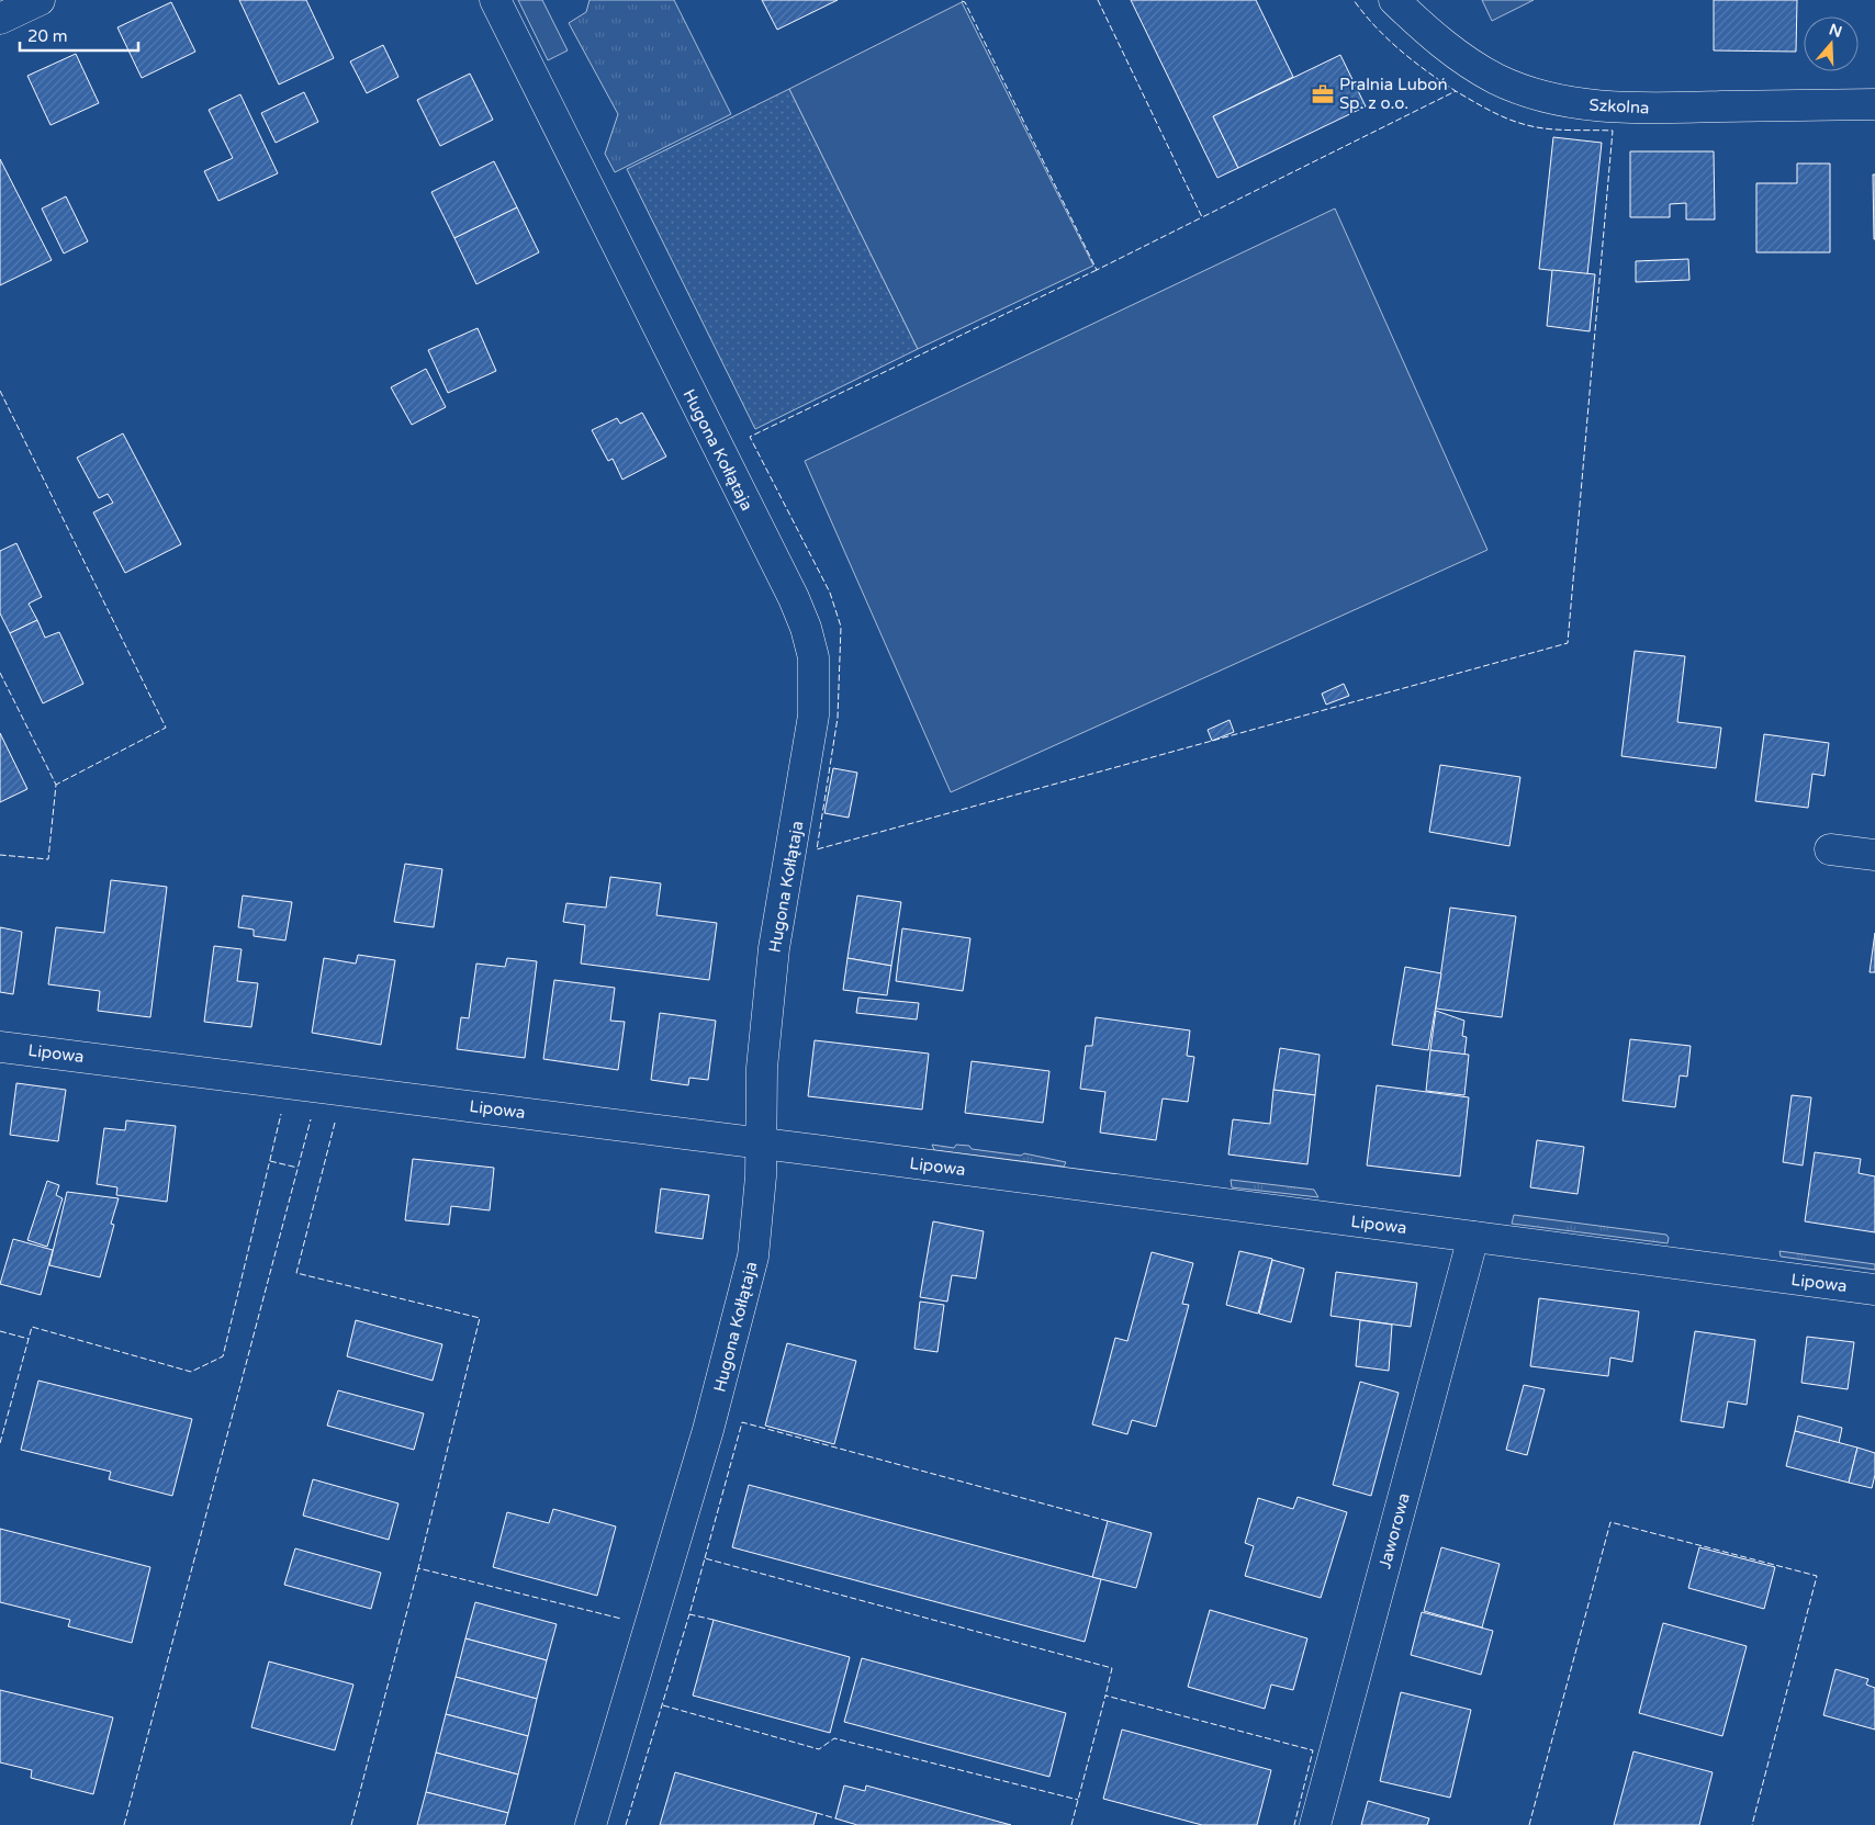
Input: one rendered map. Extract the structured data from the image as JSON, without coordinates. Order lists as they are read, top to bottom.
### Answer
{
  "streets": {
    "street": [
      "Szkolna",
      "Hugona Kołłątaja",
      "Lipowa",
      "Jaworowa"
    ]
  },
  "crossings": [
    ["Hugona Kołłątaja", "Lipowa"],
    ["Lipowa", "Jaworowa"]
  ],
  "places": {
    "office": ["Pralnia Luboń Sp. z o.o."]
  },
  "scale_bar": "20 m",
  "north": "top"
}
